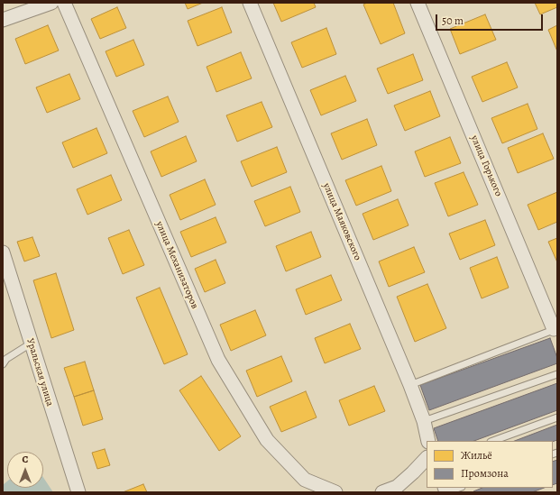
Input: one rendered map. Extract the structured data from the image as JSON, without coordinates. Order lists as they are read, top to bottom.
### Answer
{
  "streets": {
    "street": [
      "улица Горького",
      "улица Маяковского",
      "улица Механизаторов",
      "Уральская улица"
    ]
  },
  "legend": ["Жильё", "Промзона"],
  "scale_bar": "50 m",
  "north": "top"
}
